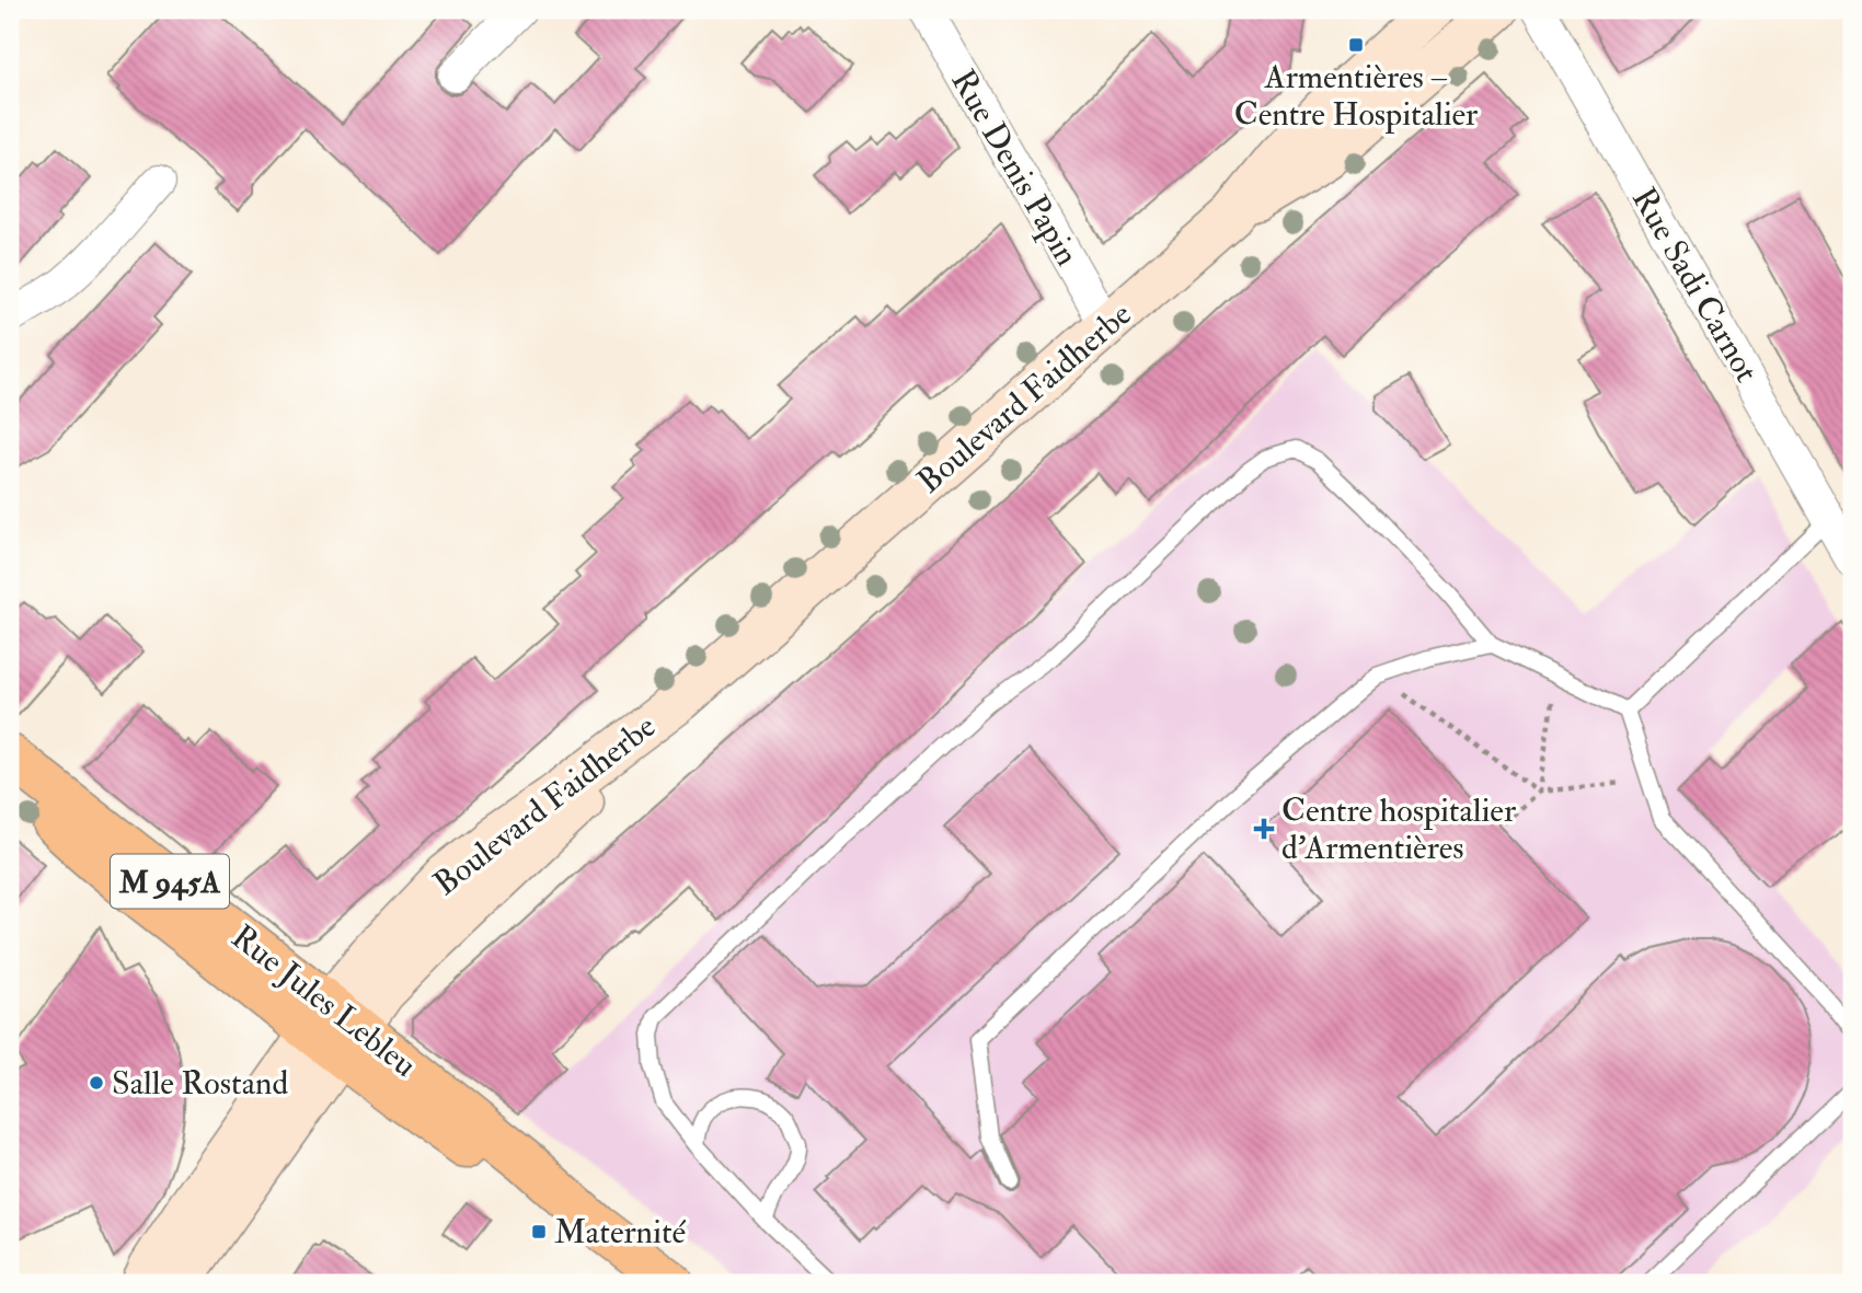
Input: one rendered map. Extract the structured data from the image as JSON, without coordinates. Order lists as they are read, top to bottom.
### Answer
{
  "streets": {
    "main road": ["M 945A", "Rue Jules Lebleu"],
    "street": ["Rue Denis Papin", "Rue Sadi Carnot", "Boulevard Faidherbe"]
  },
  "crossings": [
    ["Rue Denis Papin", "Boulevard Faidherbe"],
    ["Boulevard Faidherbe", "Rue Jules Lebleu"]
  ],
  "places": {
    "transit": ["Armentières – Centre Hospitalier", "Maternité"],
    "health": ["Centre hospitalier d'Armentières"],
    "other": ["Salle Rostand"]
  }
}
